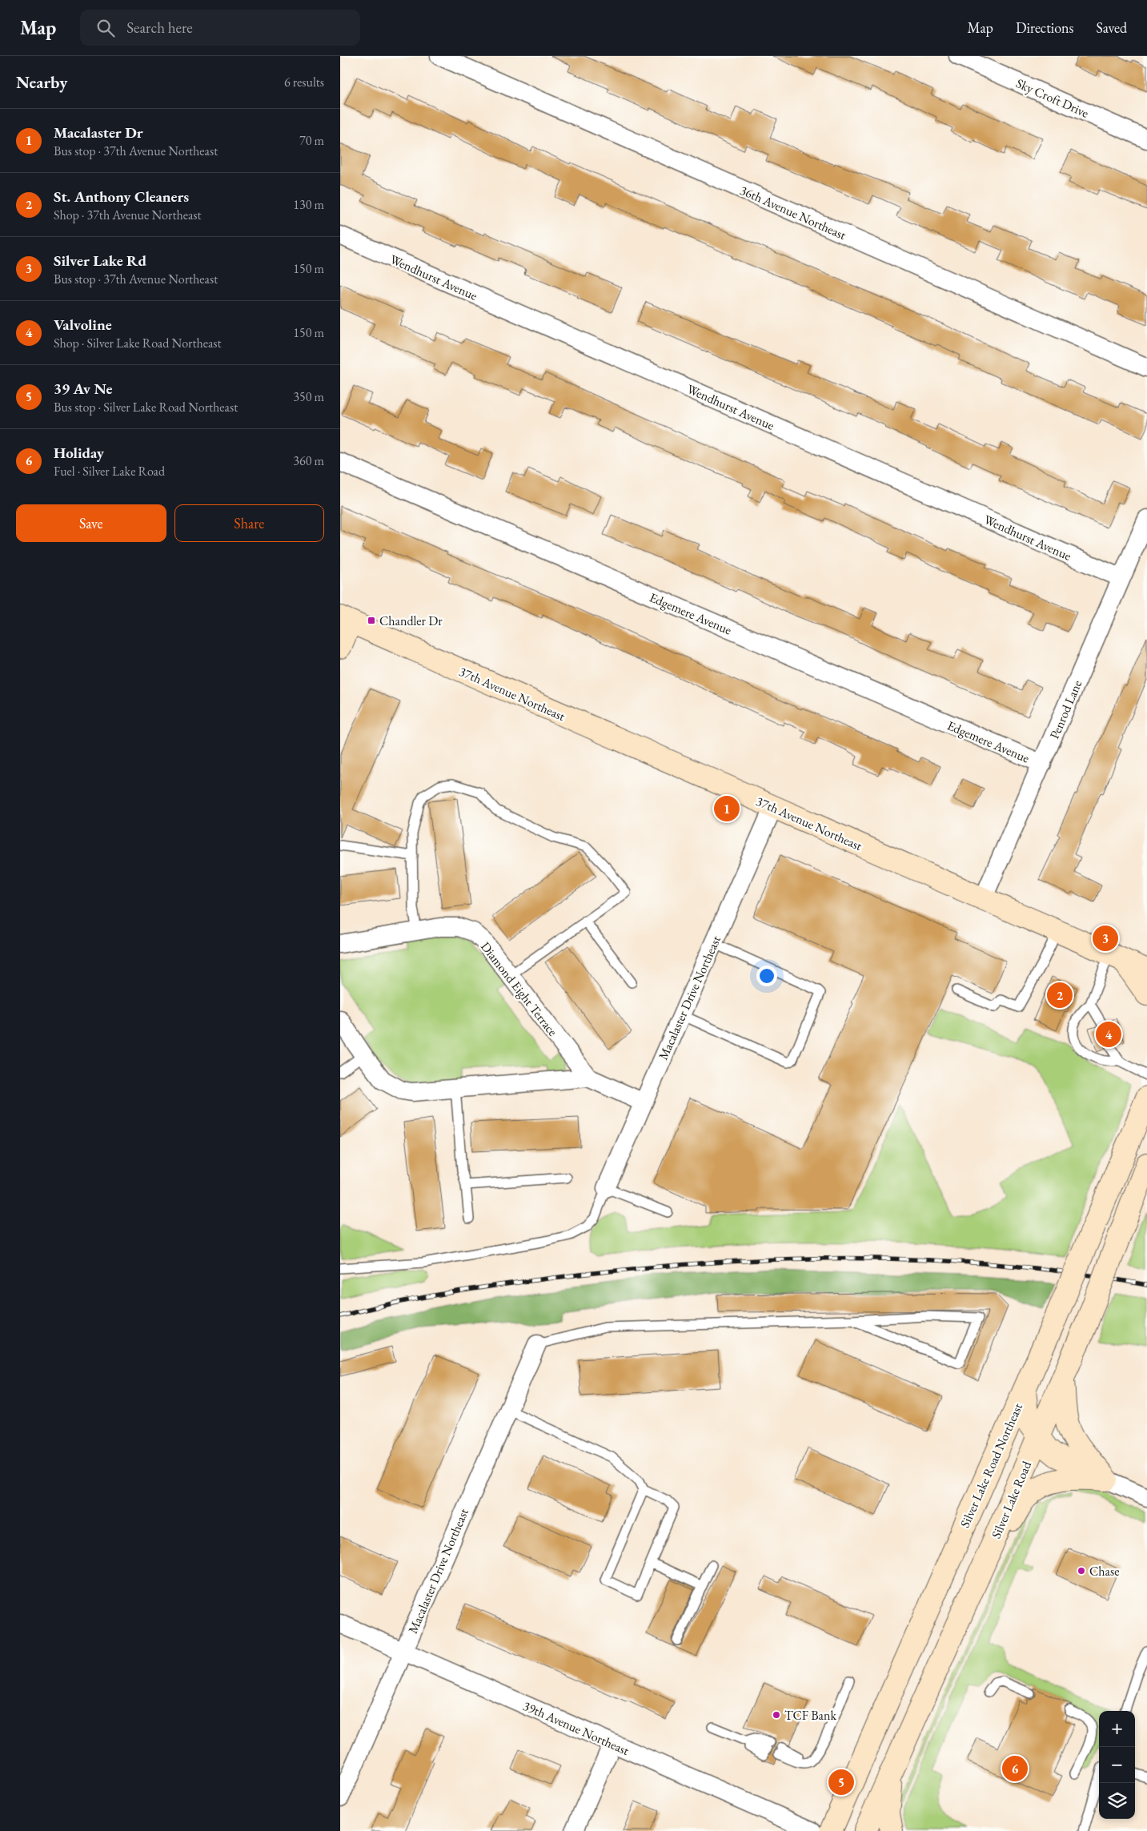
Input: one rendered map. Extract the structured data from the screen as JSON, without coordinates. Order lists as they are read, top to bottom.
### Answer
{
  "streets": {
    "main road": ["37th Avenue Northeast", "Silver Lake Road Northeast", "Silver Lake Road"],
    "street": [
      "Sky Croft Drive",
      "36th Avenue Northeast",
      "Wendhurst Avenue",
      "Edgemere Avenue",
      "Penrod Lane",
      "Diamond Eight Terrace",
      "Macalaster Drive Northeast",
      "39th Avenue Northeast"
    ]
  },
  "crossings": [
    ["Wendhurst Avenue", "Penrod Lane"],
    ["Edgemere Avenue", "Penrod Lane"],
    ["37th Avenue Northeast", "Penrod Lane"],
    ["37th Avenue Northeast", "Macalaster Drive Northeast"],
    ["Diamond Eight Terrace", "Macalaster Drive Northeast"],
    ["Macalaster Drive Northeast", "39th Avenue Northeast"]
  ],
  "places": {
    "transit": ["Chandler Dr"],
    "other": ["Chase", "TCF Bank"]
  },
  "page": {
    "header": "Map",
    "search": "Search here",
    "nav": ["Map", "Directions", "Saved"],
    "heading": ["Nearby", "6 results"],
    "list": [
      {
        "mark": "1",
        "name": "Macalaster Dr",
        "note": "Bus stop · 37th Avenue Northeast",
        "value": "70 m"
      },
      {
        "mark": "2",
        "name": "St. Anthony Cleaners",
        "note": "Shop · 37th Avenue Northeast",
        "value": "130 m"
      },
      {
        "mark": "3",
        "name": "Silver Lake Rd",
        "note": "Bus stop · 37th Avenue Northeast",
        "value": "150 m"
      },
      {
        "mark": "4",
        "name": "Valvoline",
        "note": "Shop · Silver Lake Road Northeast",
        "value": "150 m"
      },
      {
        "mark": "5",
        "name": "39 Av Ne",
        "note": "Bus stop · Silver Lake Road Northeast",
        "value": "350 m"
      },
      {
        "mark": "6",
        "name": "Holiday",
        "note": "Fuel · Silver Lake Road",
        "value": "360 m"
      }
    ],
    "buttons": ["Save", "Share"],
    "pins": [
      "1",
      "3",
      "2",
      "4",
      "6",
      "5"
    ],
    "map_buttons": ["+", "−"]
  }
}
